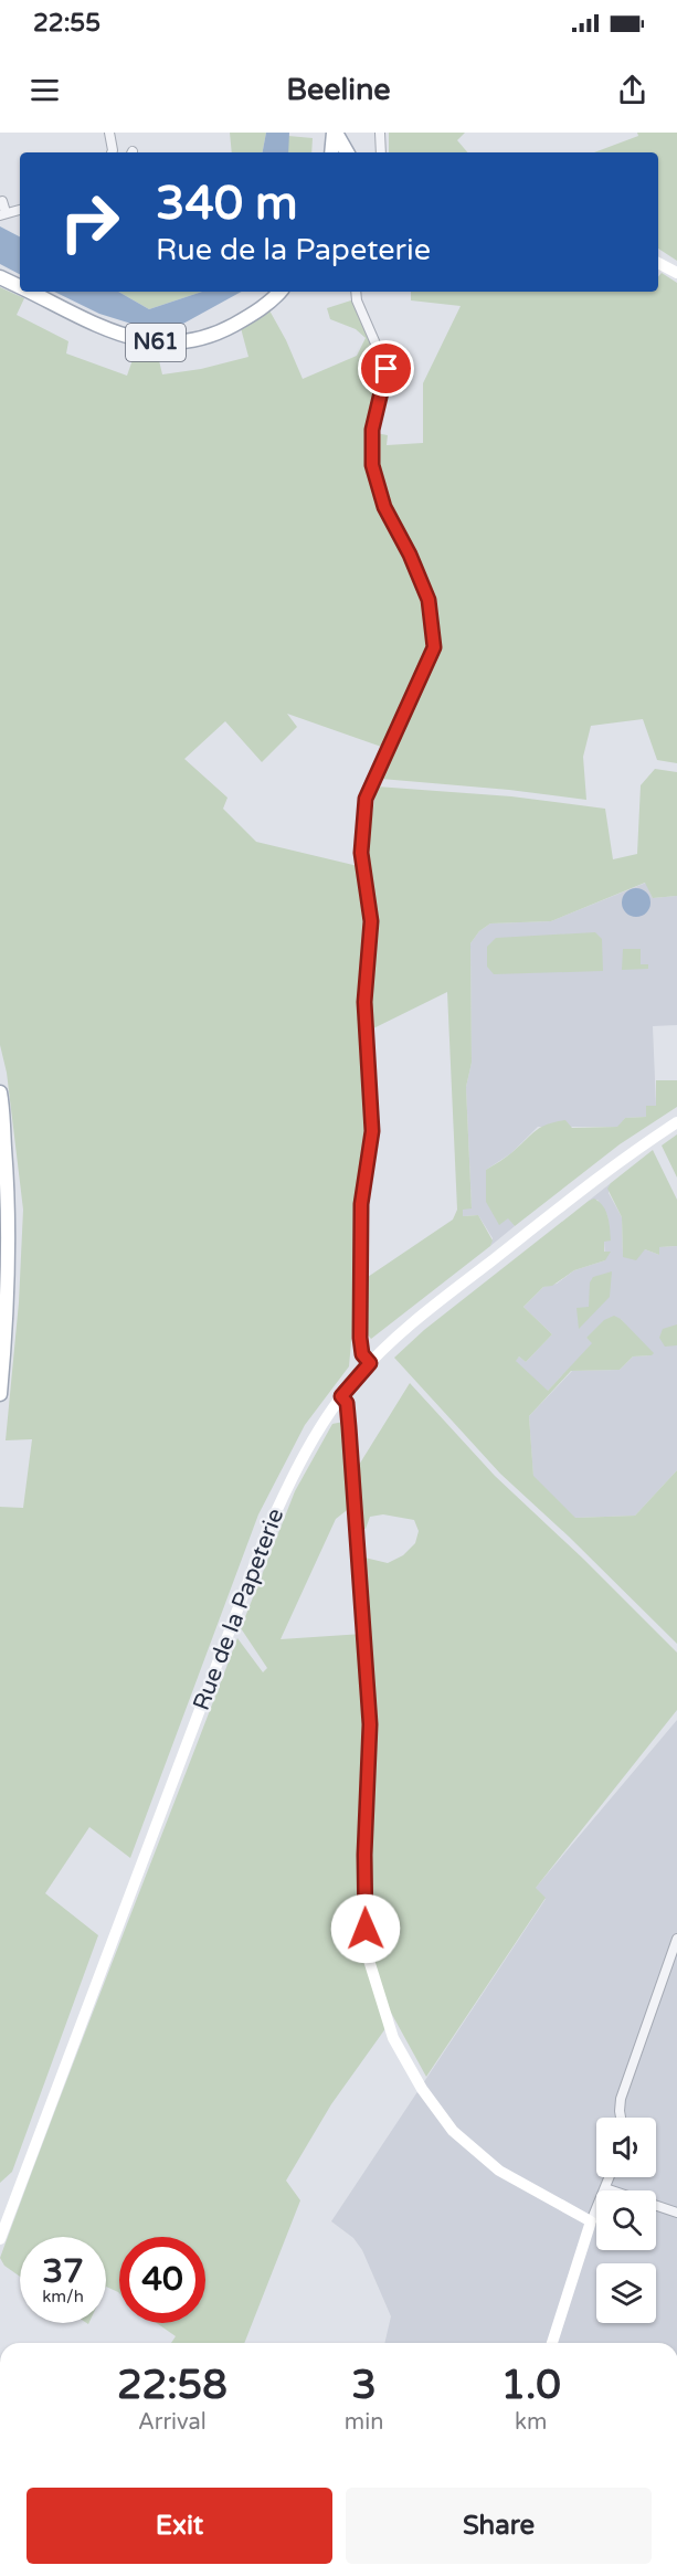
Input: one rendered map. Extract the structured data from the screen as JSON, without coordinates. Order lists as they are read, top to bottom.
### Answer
{
  "streets": {
    "main road": ["N61", "Rue de la Papeterie"]
  },
  "page": {
    "status": "22:55",
    "header": "Beeline",
    "turn": ["340 m", "Rue de la Papeterie"],
    "speed": "37 km/h",
    "limit": "40",
    "eta": [
      "22:58",
      "Arrival",
      "3",
      "min",
      "1.0",
      "km"
    ],
    "buttons": ["Exit", "Share"]
  }
}
